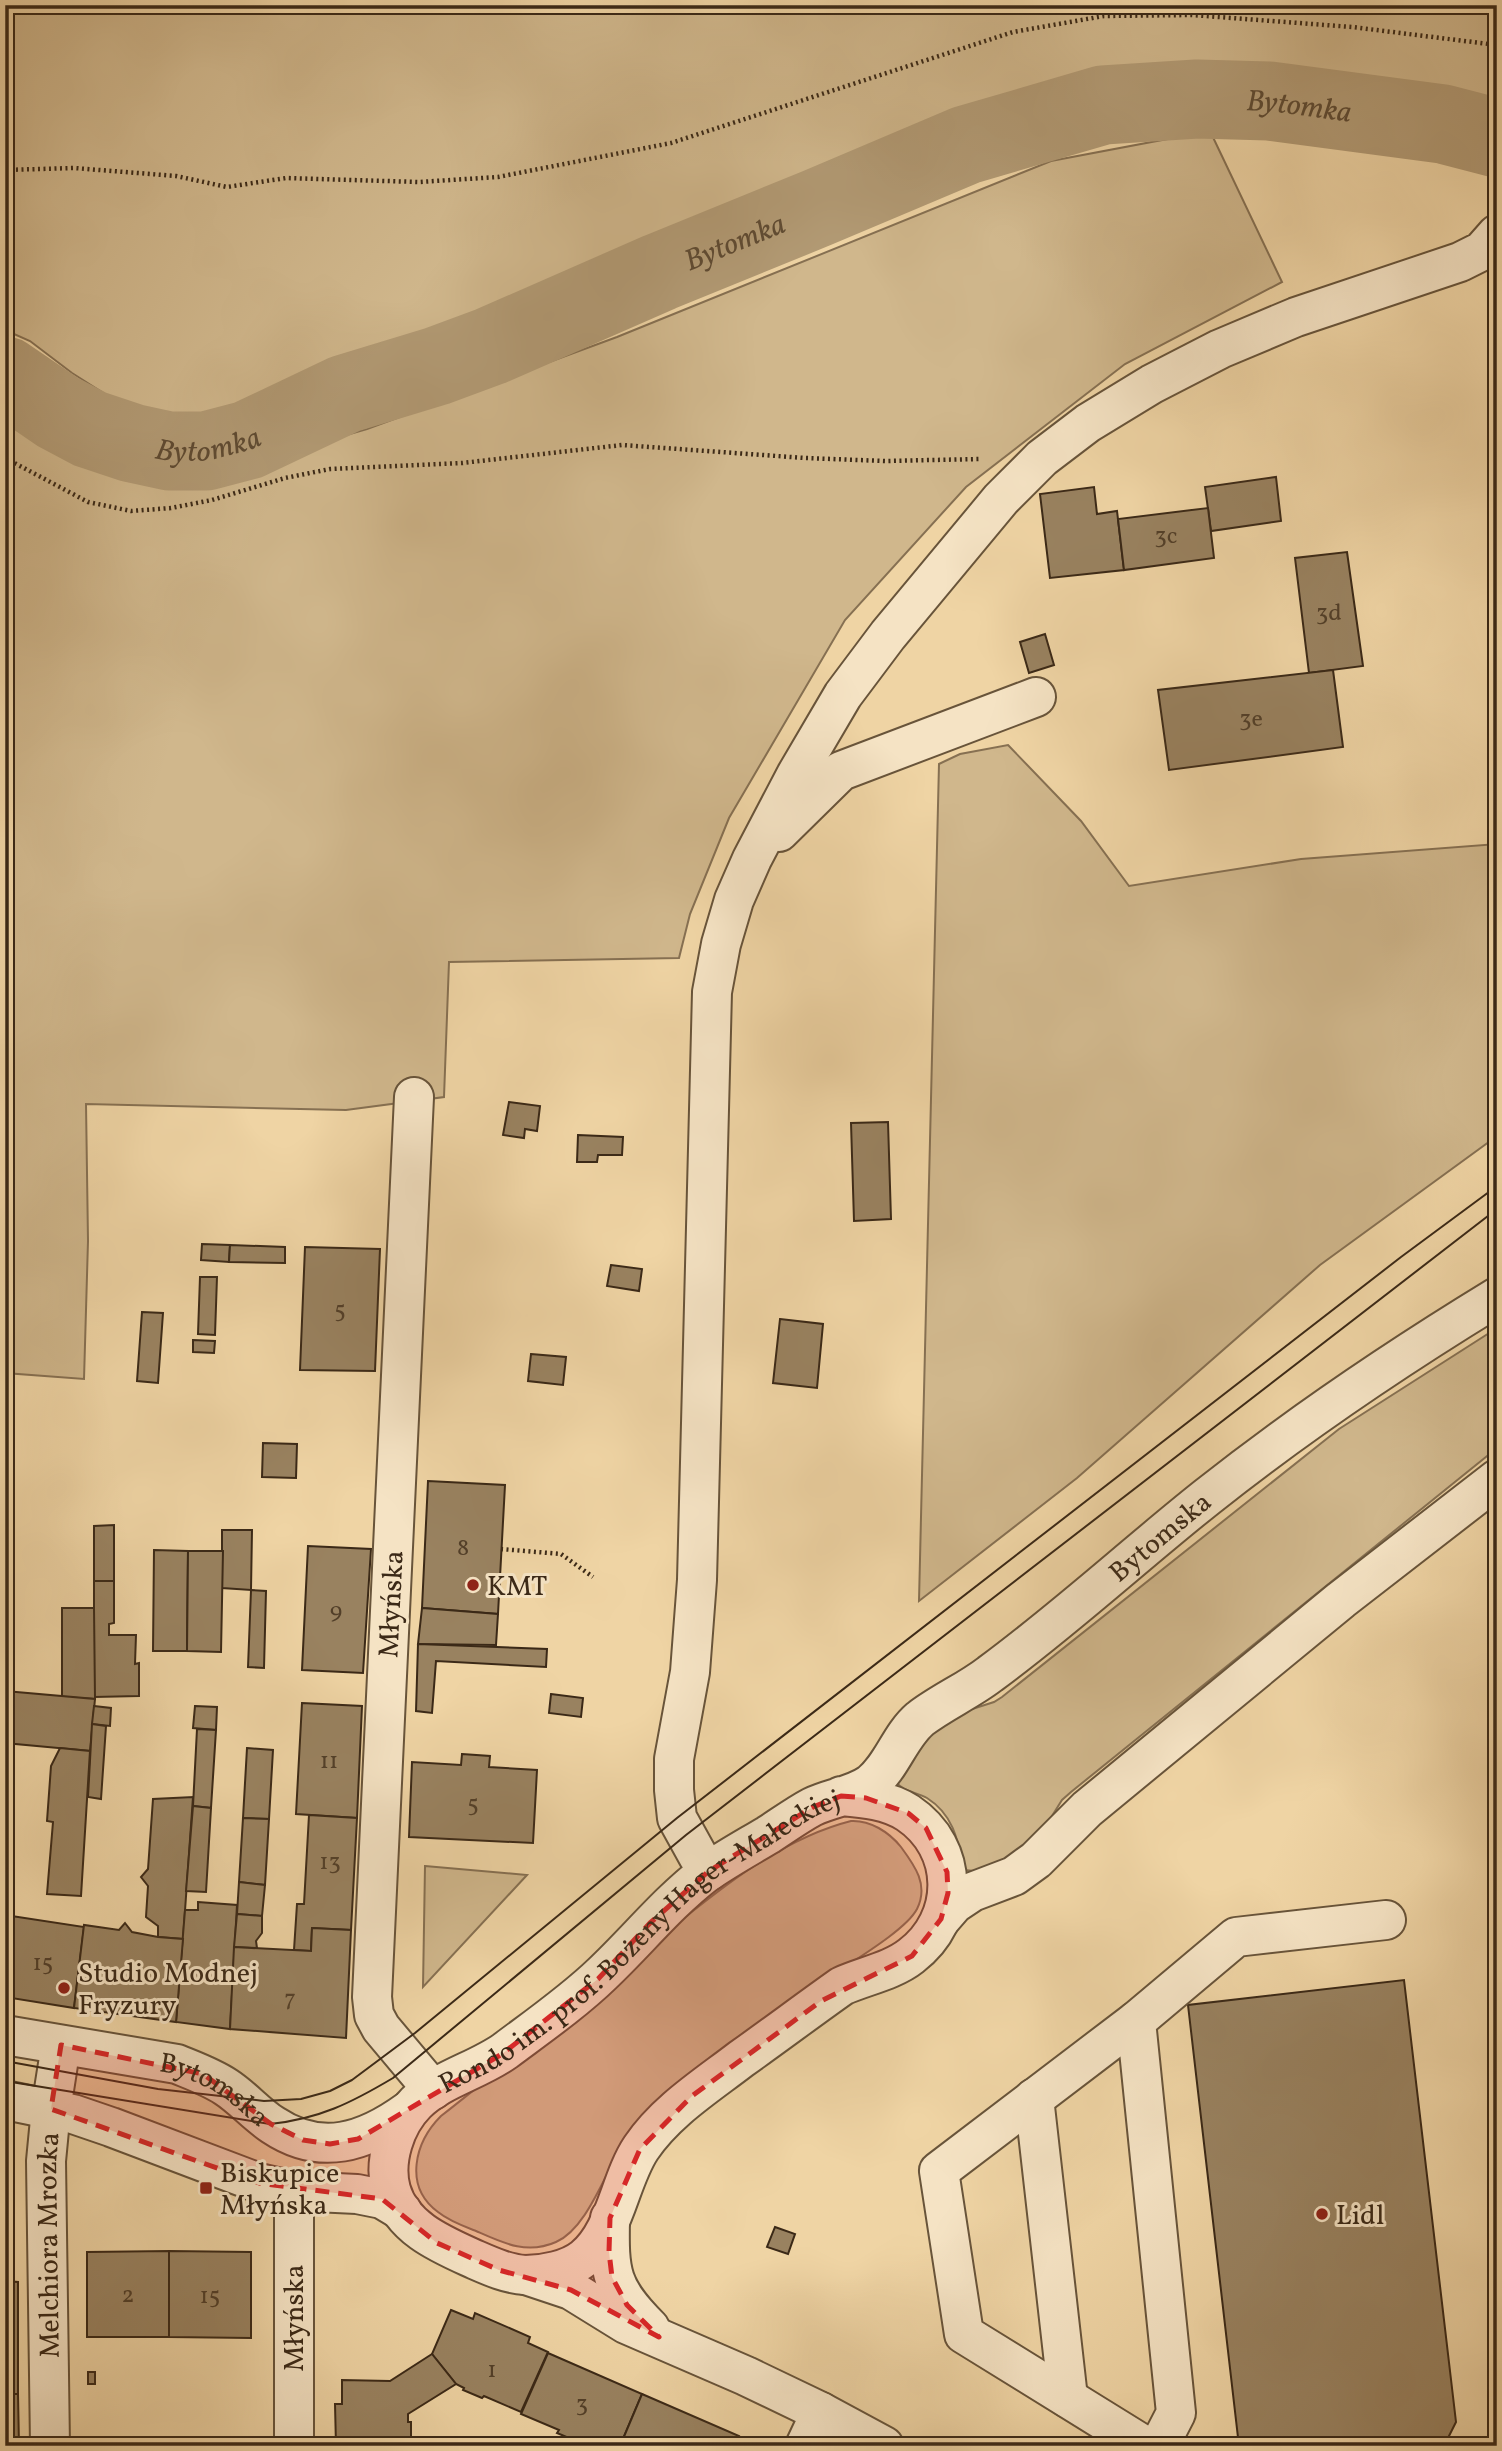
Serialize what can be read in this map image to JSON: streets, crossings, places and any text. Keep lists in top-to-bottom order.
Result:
{
  "streets": {
    "street": [
      "Bytomska",
      "Młyńska",
      "Rondo im. prof. Bożeny Hager-Małeckiej",
      "Melchiora Mrozka"
    ]
  },
  "crossings": [
    ["Bytomska", "Młyńska"],
    ["Bytomska", "Rondo im. prof. Bożeny Hager-Małeckiej"],
    ["Bytomska", "Melchiora Mrozka"],
    ["Młyńska", "Rondo im. prof. Bożeny Hager-Małeckiej"]
  ],
  "water": ["Bytomka"],
  "places": {
    "other": ["KMT", "Studio Modnej Fryzury", "Lidl"],
    "transit": ["Biskupice Młyńska"]
  },
  "house_numbers": [
    "3c",
    "3d",
    "3e",
    "5",
    "8",
    "9",
    "11",
    "5",
    "13",
    "15",
    "7",
    "2",
    "15",
    "1",
    "3"
  ]
}
